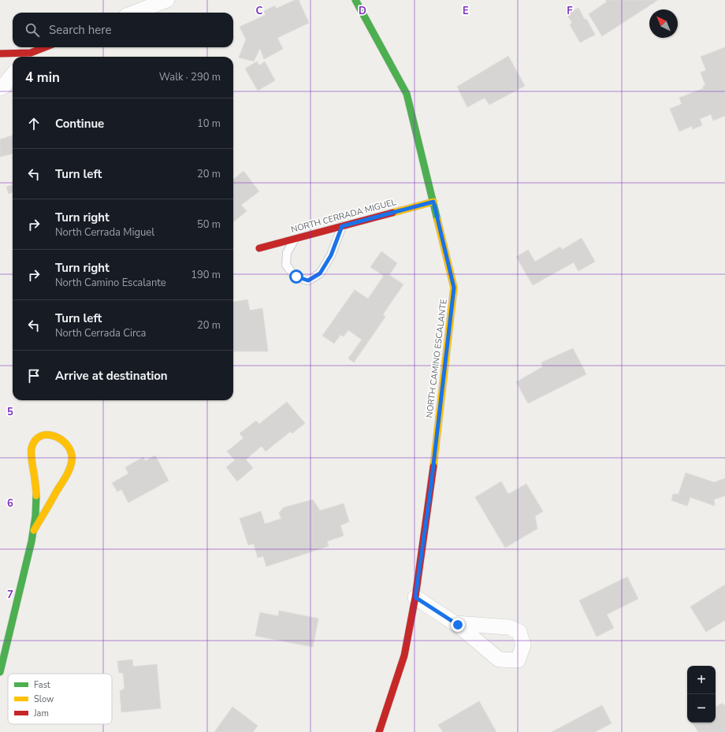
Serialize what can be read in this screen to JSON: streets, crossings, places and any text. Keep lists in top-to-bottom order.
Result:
{
  "streets": {
    "street": ["NORTH CERRADA MIGUEL", "NORTH CAMINO ESCALANTE"]
  },
  "crossings": [
    ["NORTH CERRADA MIGUEL", "NORTH CAMINO ESCALANTE"]
  ],
  "legend": ["Fast", "Slow", "Jam"],
  "north": "top left",
  "page": {
    "search": "Search here",
    "heading": ["4 min", "Walk · 290 m"],
    "list": [
      ["Continue", "10 m"],
      ["Turn left", "20 m"],
      ["Turn right", "North Cerrada Miguel", "50 m"],
      ["Turn right", "North Camino Escalante", "190 m"],
      ["Turn left", "North Cerrada Circa", "20 m"],
      "Arrive at destination"
    ],
    "map_buttons": ["+", "−"]
  },
  "grid": {
    "columns": [
      "C",
      "D",
      "E",
      "F"
    ],
    "rows": ["5", "6", "7"]
  }
}
